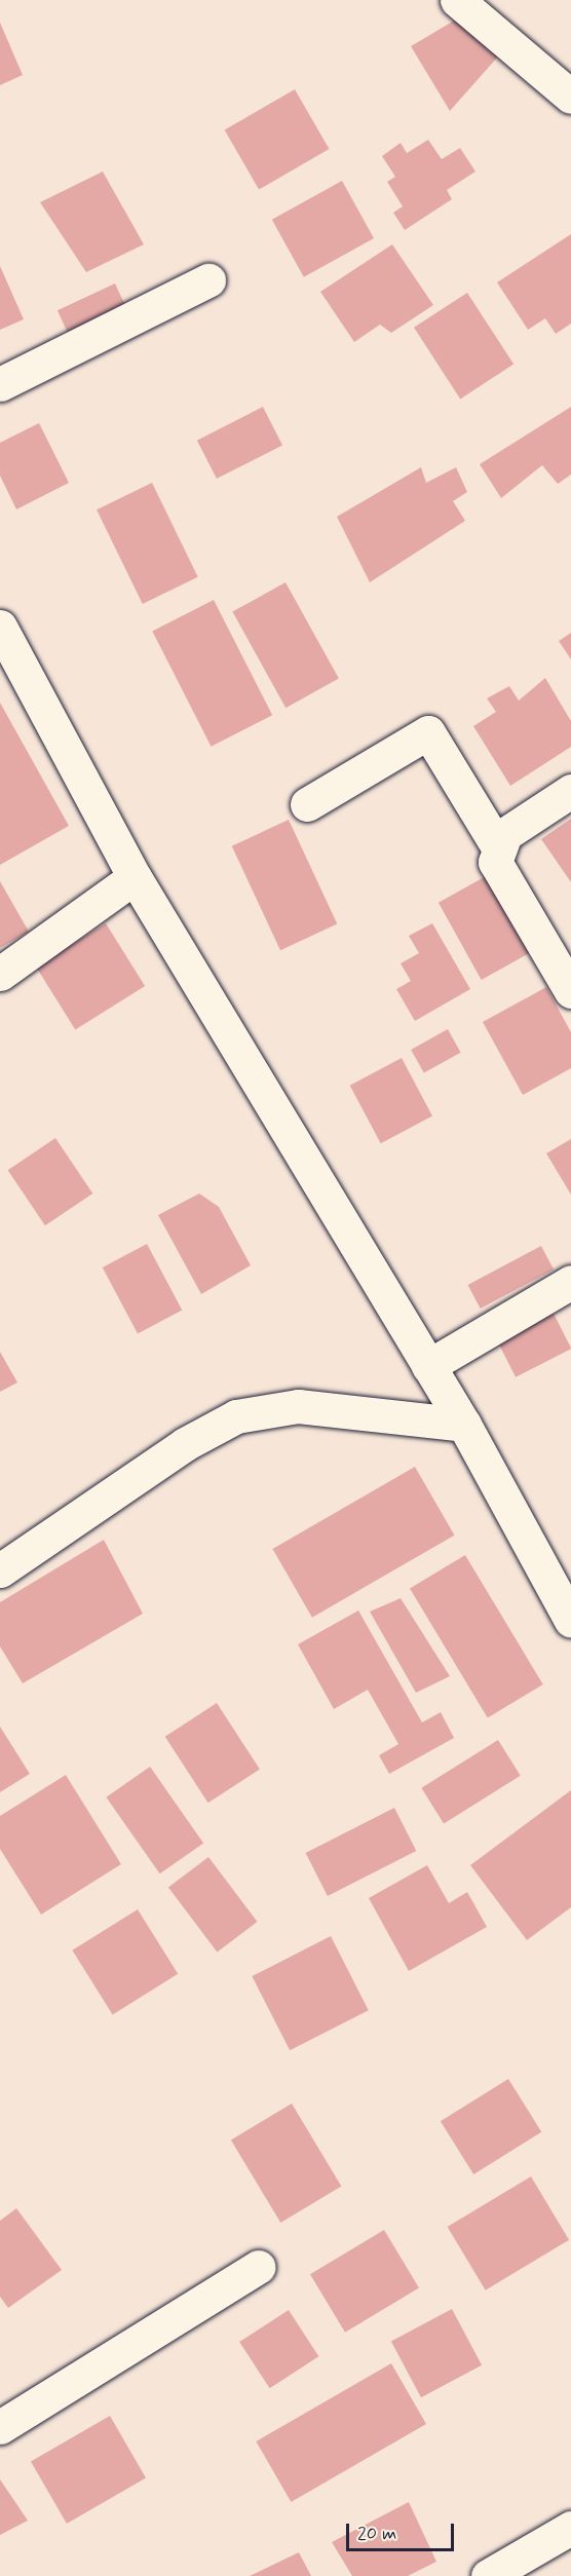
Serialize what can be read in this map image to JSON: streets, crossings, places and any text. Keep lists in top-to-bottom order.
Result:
{
  "scale_bar": "20 m"
}
